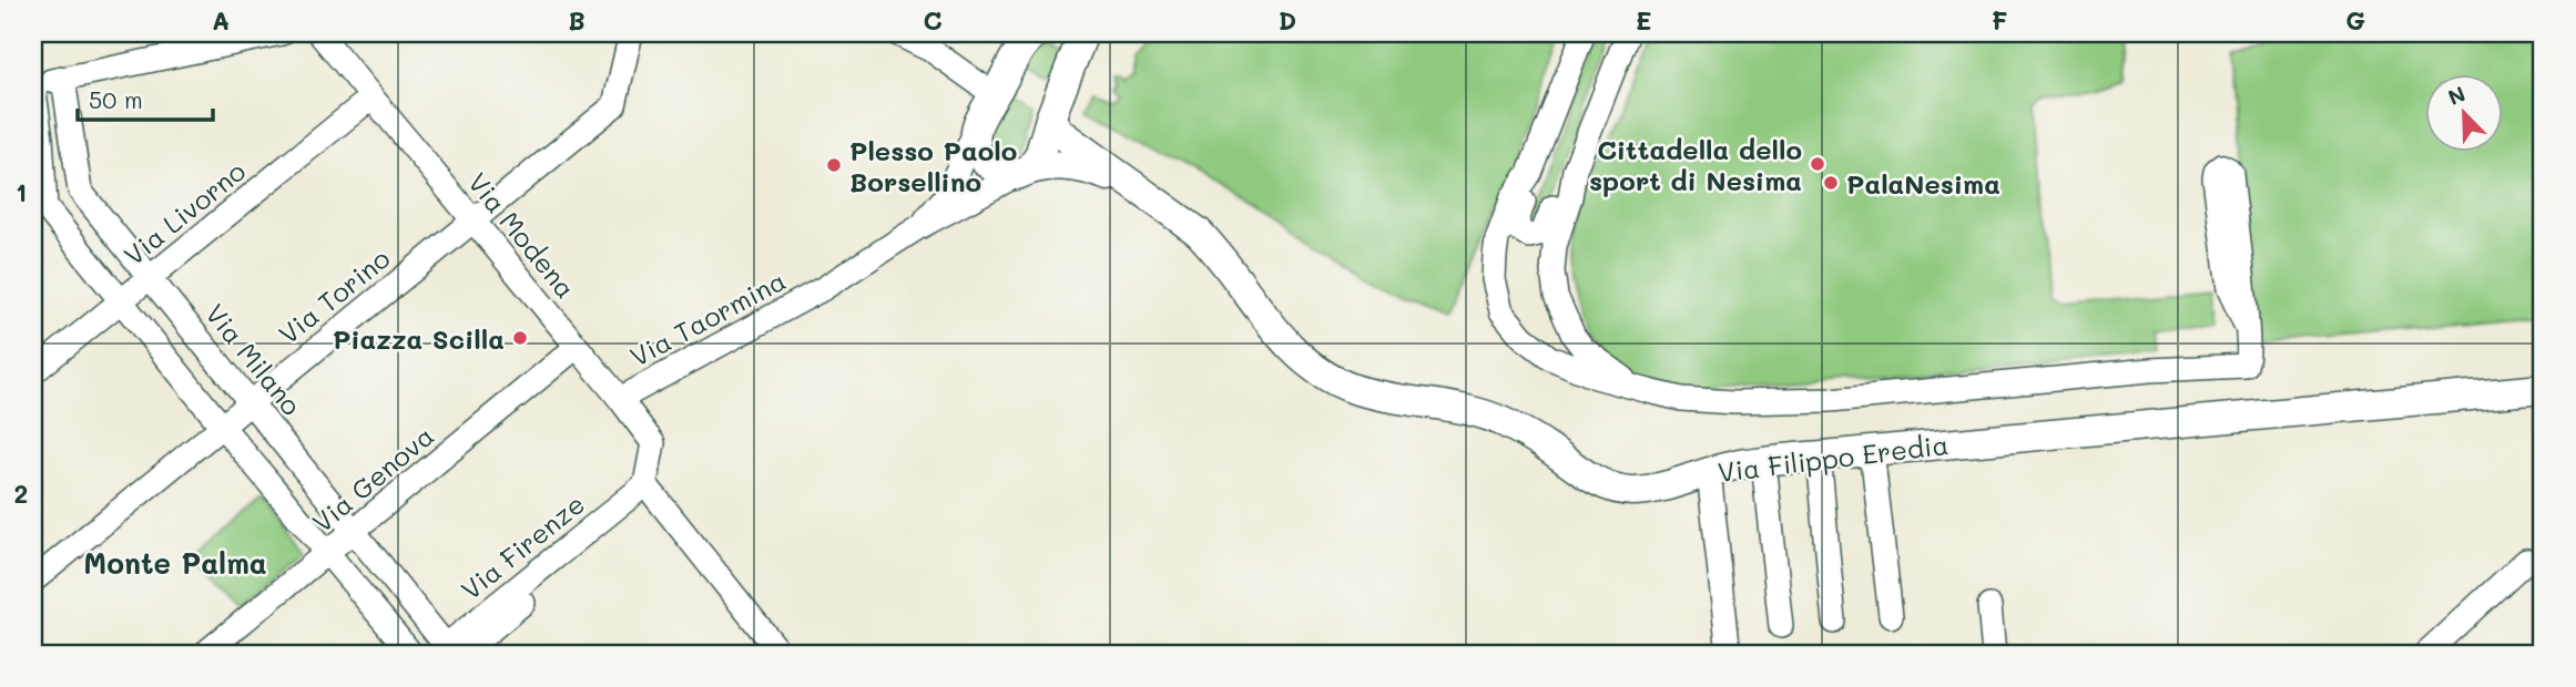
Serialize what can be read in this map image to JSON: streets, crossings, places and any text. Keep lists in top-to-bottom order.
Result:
{
  "streets": {
    "main road": ["Via Filippo Eredia"],
    "street": [
      "Via Livorno",
      "Via Modena",
      "Via Torino",
      "Via Taormina",
      "Via Milano",
      "Via Genova",
      "Via Firenze"
    ]
  },
  "crossings": [
    ["Via Livorno", "Via Modena"],
    ["Via Livorno", "Via Milano"],
    ["Via Modena", "Via Torino"],
    ["Via Modena", "Via Taormina"],
    ["Via Modena", "Via Genova"],
    ["Via Torino", "Via Milano"],
    ["Via Milano", "Via Genova"],
    ["Via Milano", "Via Firenze"]
  ],
  "districts": ["Monte Palma"],
  "places": [
    "Cittadella dello sport di Nesima",
    "Plesso Paolo Borsellino",
    "PalaNesima",
    "Piazza Scilla"
  ],
  "scale_bar": "50 m",
  "north": "top left",
  "grid": {
    "columns": [
      "A",
      "B",
      "C",
      "D",
      "E",
      "F",
      "G"
    ],
    "rows": ["1", "2"]
  }
}
